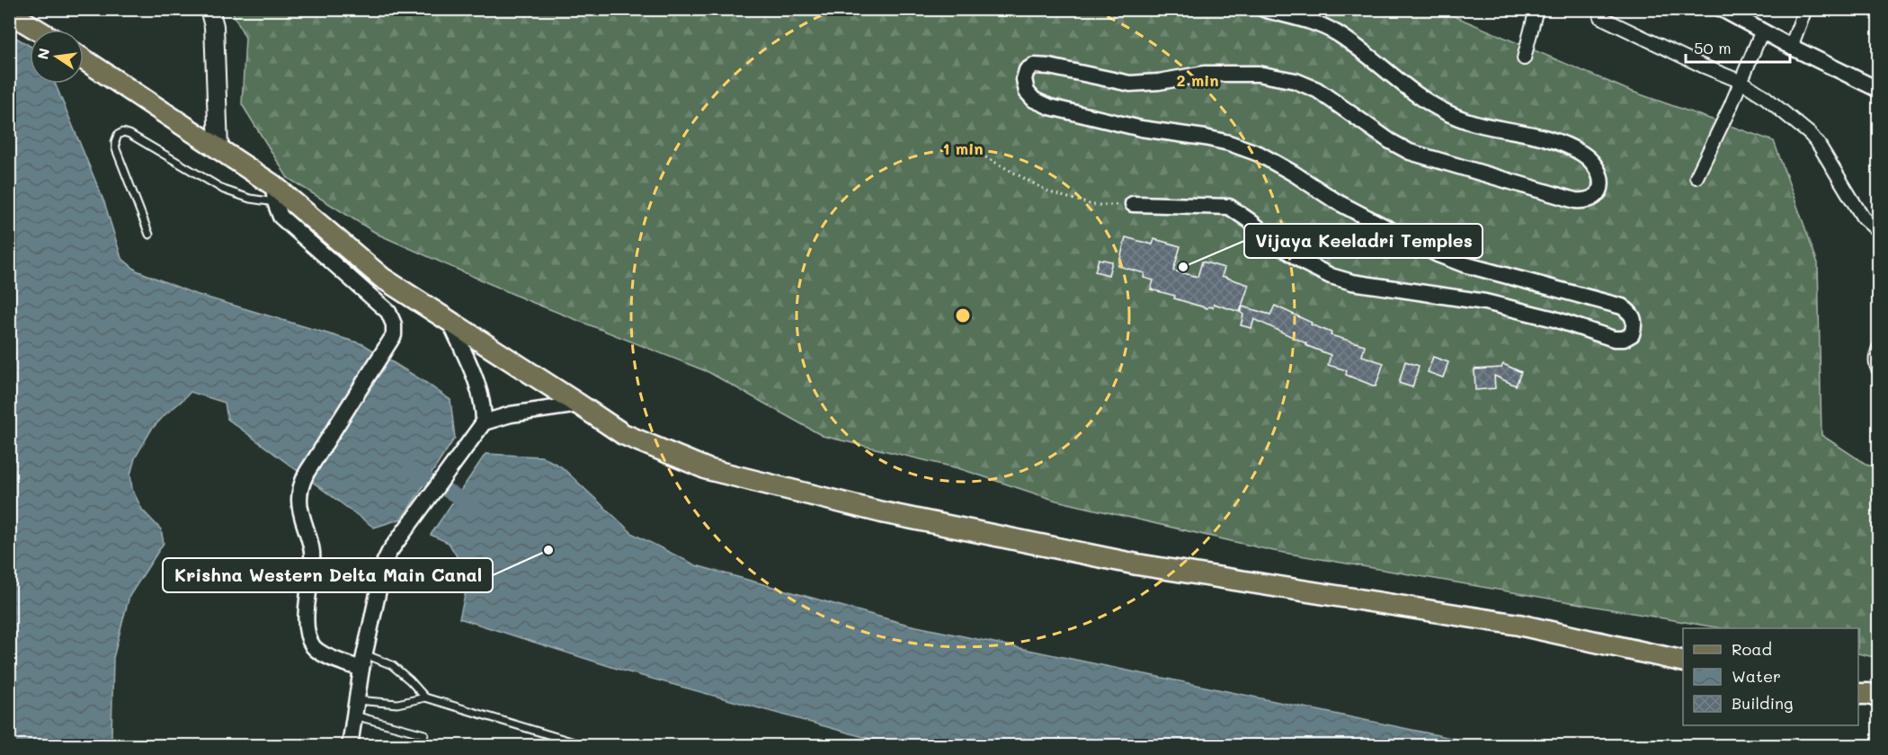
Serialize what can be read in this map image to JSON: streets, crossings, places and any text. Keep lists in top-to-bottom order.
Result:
{
  "places": ["Vijaya Keeladri Temples", "Krishna Western Delta Main Canal"],
  "legend": ["Road", "Water", "Building"],
  "scale_bar": "50 m",
  "north": "left",
  "rings": ["2 min", "1 min"]
}
